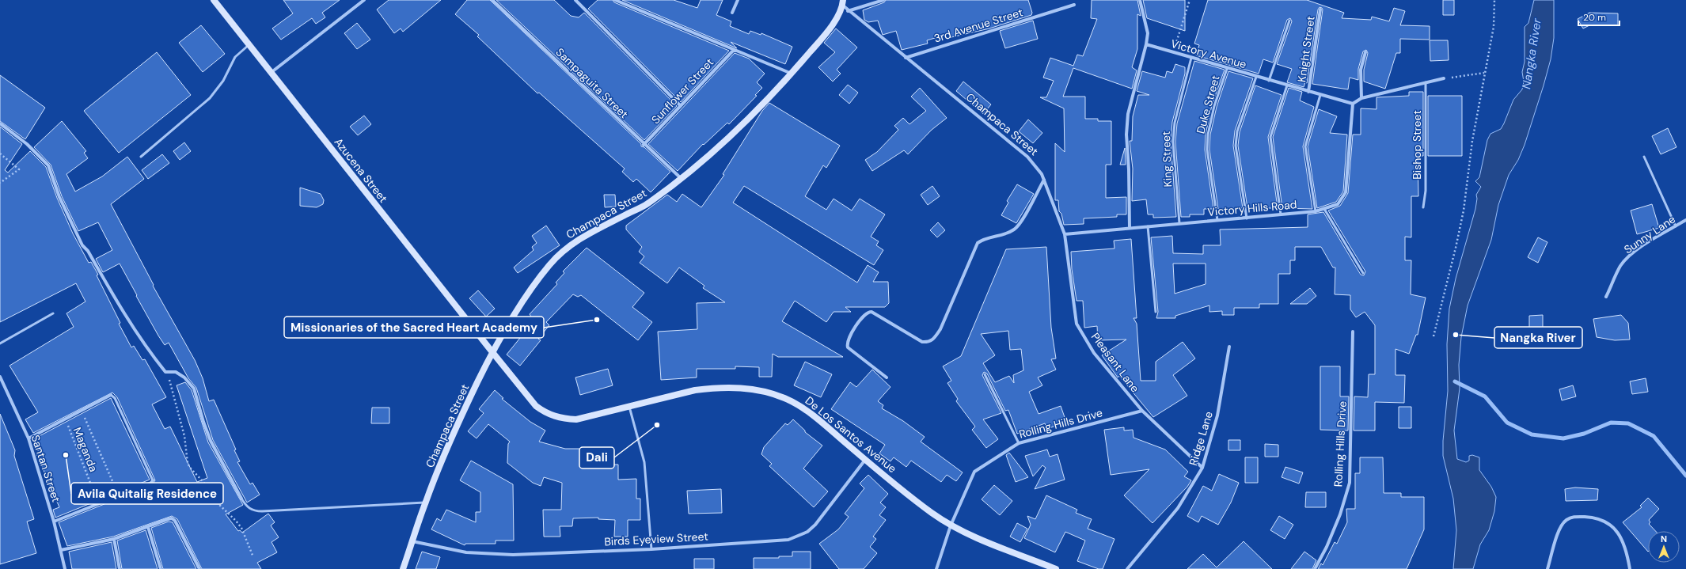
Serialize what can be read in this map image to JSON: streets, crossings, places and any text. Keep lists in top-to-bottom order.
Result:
{
  "streets": {
    "street": [
      "3rd Avenue Street",
      "Knight Street",
      "Victory Avenue",
      "Sampaguita Street",
      "Sunflower Street",
      "Champaca Street",
      "Azucena Street",
      "Victory Hills Road",
      "Sunny Lane",
      "Pleasant Lane",
      "Rolling Hills Drive",
      "De Los Santos Avenue",
      "Ridge Lane",
      "Santan Street",
      "Birds Eyeview Street"
    ],
    "lane": ["Duke Street", "Bishop Street", "King Street"],
    "path": ["Maganda"]
  },
  "crossings": [
    ["3rd Avenue Street", "Champaca Street"],
    ["Knight Street", "Victory Avenue"],
    ["Victory Avenue", "Duke Street"],
    ["Victory Avenue", "King Street"],
    ["Victory Avenue", "Victory Hills Road"],
    ["Sampaguita Street", "Sunflower Street"],
    ["Sampaguita Street", "Champaca Street"],
    ["Duke Street", "Victory Hills Road"],
    ["Champaca Street", "Azucena Street"],
    ["Champaca Street", "Victory Hills Road"],
    ["Champaca Street", "Pleasant Lane"],
    ["Champaca Street", "De Los Santos Avenue"],
    ["Champaca Street", "Birds Eyeview Street"],
    ["King Street", "Victory Hills Road"],
    ["Azucena Street", "De Los Santos Avenue"],
    ["Pleasant Lane", "Rolling Hills Drive"],
    ["Rolling Hills Drive", "De Los Santos Avenue"],
    ["De Los Santos Avenue", "Birds Eyeview Street"]
  ],
  "water": ["Nangka River"],
  "places": [
    "Missionaries of the Sacred Heart Academy",
    "Nangka River",
    "Dali",
    "Avila Quitalig Residence"
  ],
  "scale_bar": "20 m",
  "north": "top"
}
